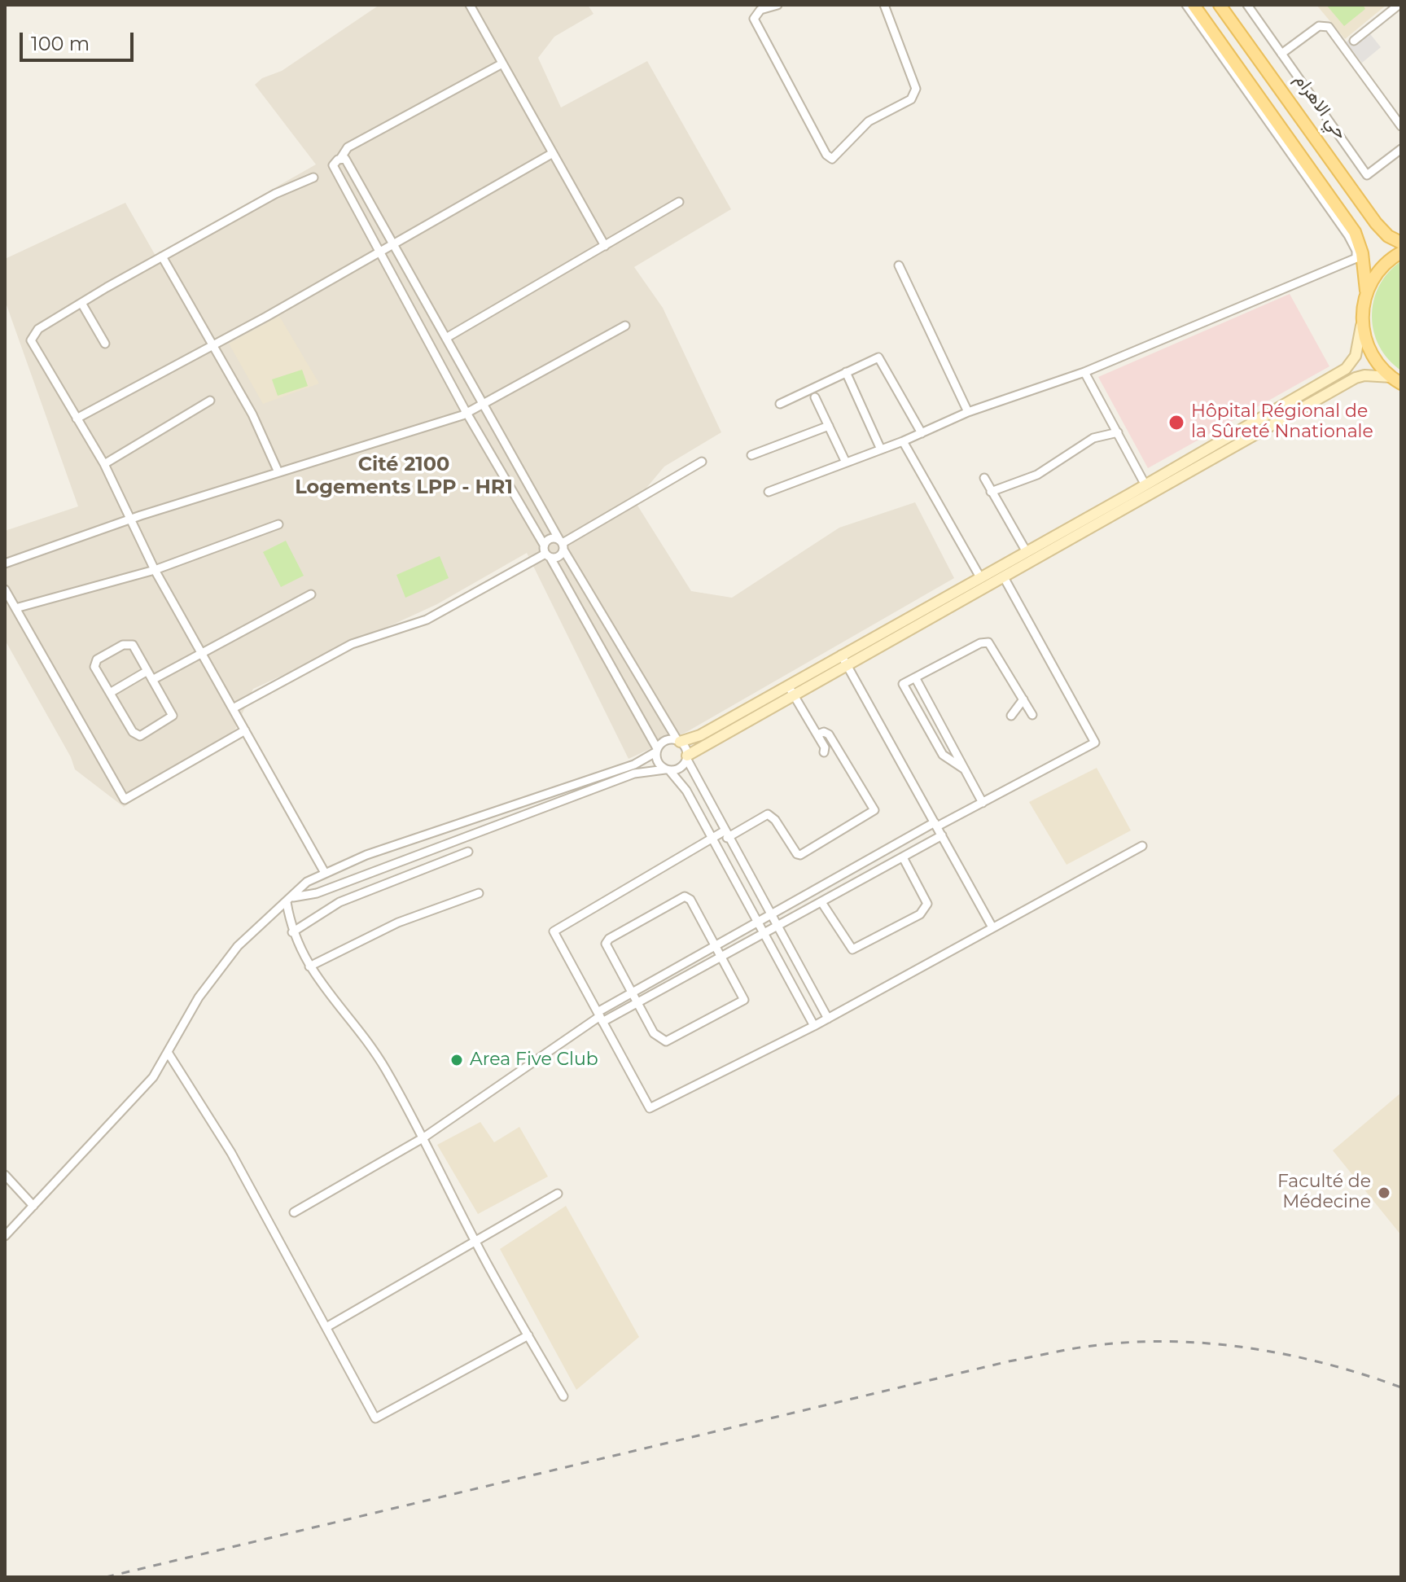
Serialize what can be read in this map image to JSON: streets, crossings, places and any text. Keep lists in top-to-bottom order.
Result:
{
  "streets": {
    "street": ["حي الاهرام"]
  },
  "districts": ["Cité 2100 Logements LPP - HR1"],
  "places": ["Hôpital Régional de la Sûreté Nnationale", "Area Five Club", "Faculté de Médecine"],
  "scale_bar": "100 m"
}
